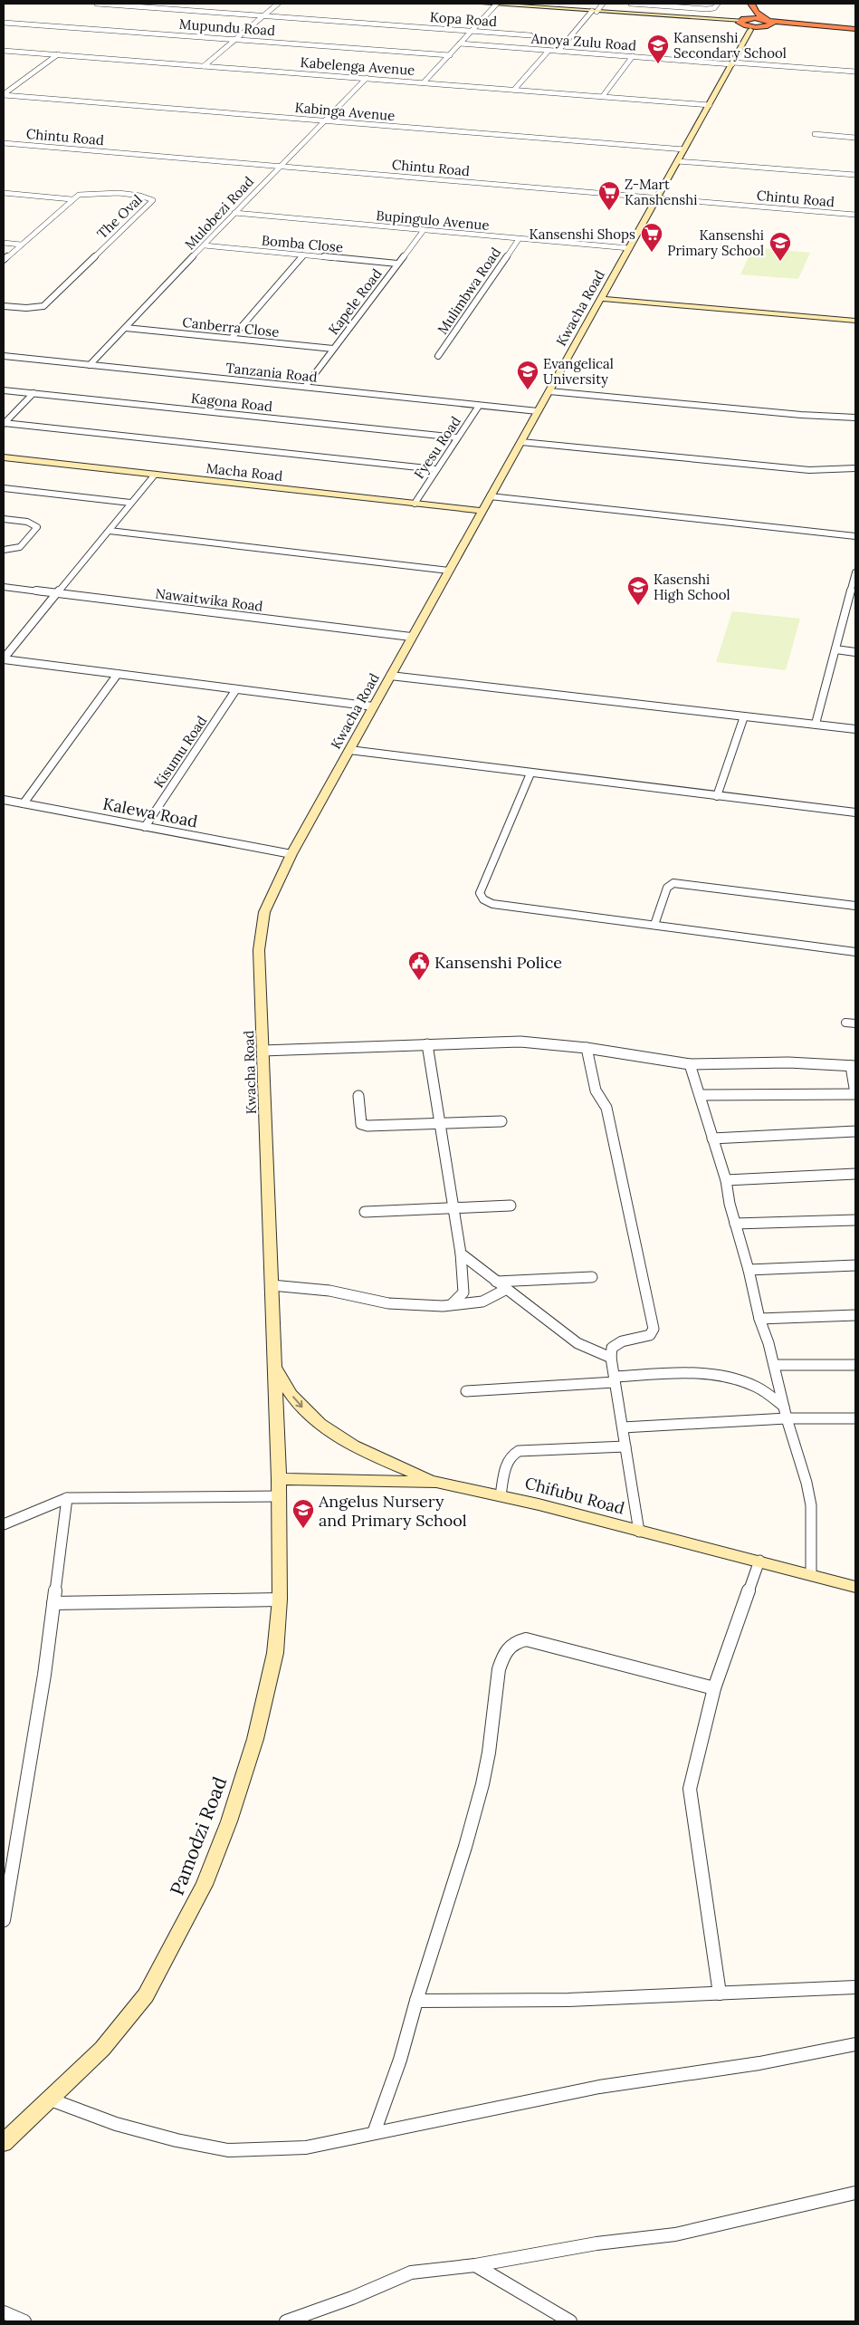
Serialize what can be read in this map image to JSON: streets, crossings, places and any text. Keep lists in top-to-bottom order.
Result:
{
  "streets": {
    "main road": [
      "Kwacha Road",
      "Macha Road",
      "Chifubu Road",
      "Pamodzi Road"
    ],
    "street": [
      "Kopa Road",
      "Mupundu Road",
      "Anoya Zulu Road",
      "Kabelenga Avenue",
      "Kabinga Avenue",
      "Chintu Road",
      "Mulobezi Road",
      "The Oval",
      "Bupingulo Avenue",
      "Bomba Close",
      "Mulimbwa Road",
      "Kapele Road",
      "Canberra Close",
      "Tanzania Road",
      "Kagona Road",
      "Fyesu Road",
      "Nawaitwika Road",
      "Kisumu Road",
      "Kalewa Road"
    ]
  },
  "crossings": [
    ["Anoya Zulu Road", "Kwacha Road"],
    ["Kabelenga Avenue", "Mulobezi Road"],
    ["Kabelenga Avenue", "Kwacha Road"],
    ["Kabinga Avenue", "Mulobezi Road"],
    ["Kabinga Avenue", "Kwacha Road"],
    ["Chintu Road", "Mulobezi Road"],
    ["Chintu Road", "Kwacha Road"],
    ["Mulobezi Road", "Bupingulo Avenue"],
    ["Mulobezi Road", "Bomba Close"],
    ["Mulobezi Road", "Canberra Close"],
    ["Mulobezi Road", "Tanzania Road"],
    ["Bupingulo Avenue", "Mulimbwa Road"],
    ["Bupingulo Avenue", "Kapele Road"],
    ["Bupingulo Avenue", "Kwacha Road"],
    ["Bomba Close", "Kapele Road"],
    ["Kapele Road", "Canberra Close"],
    ["Kapele Road", "Tanzania Road"],
    ["Kwacha Road", "Tanzania Road"],
    ["Kwacha Road", "Macha Road"],
    ["Kwacha Road", "Nawaitwika Road"],
    ["Kwacha Road", "Kalewa Road"],
    ["Kwacha Road", "Chifubu Road"],
    ["Kwacha Road", "Pamodzi Road"],
    ["Tanzania Road", "Fyesu Road"],
    ["Kagona Road", "Fyesu Road"],
    ["Fyesu Road", "Macha Road"],
    ["Kisumu Road", "Kalewa Road"],
    ["Chifubu Road", "Pamodzi Road"]
  ],
  "places": {
    "school or university": [
      "Kansenshi Secondary School",
      "Kansenshi Primary School",
      "Evangelical University",
      "Kasenshi High School",
      "Angelus Nursery and Primary School"
    ],
    "supermarket": ["Z-Mart Kanshenshi", "Kansenshi Shops"],
    "public building": ["Kansenshi Police"]
  }
}
